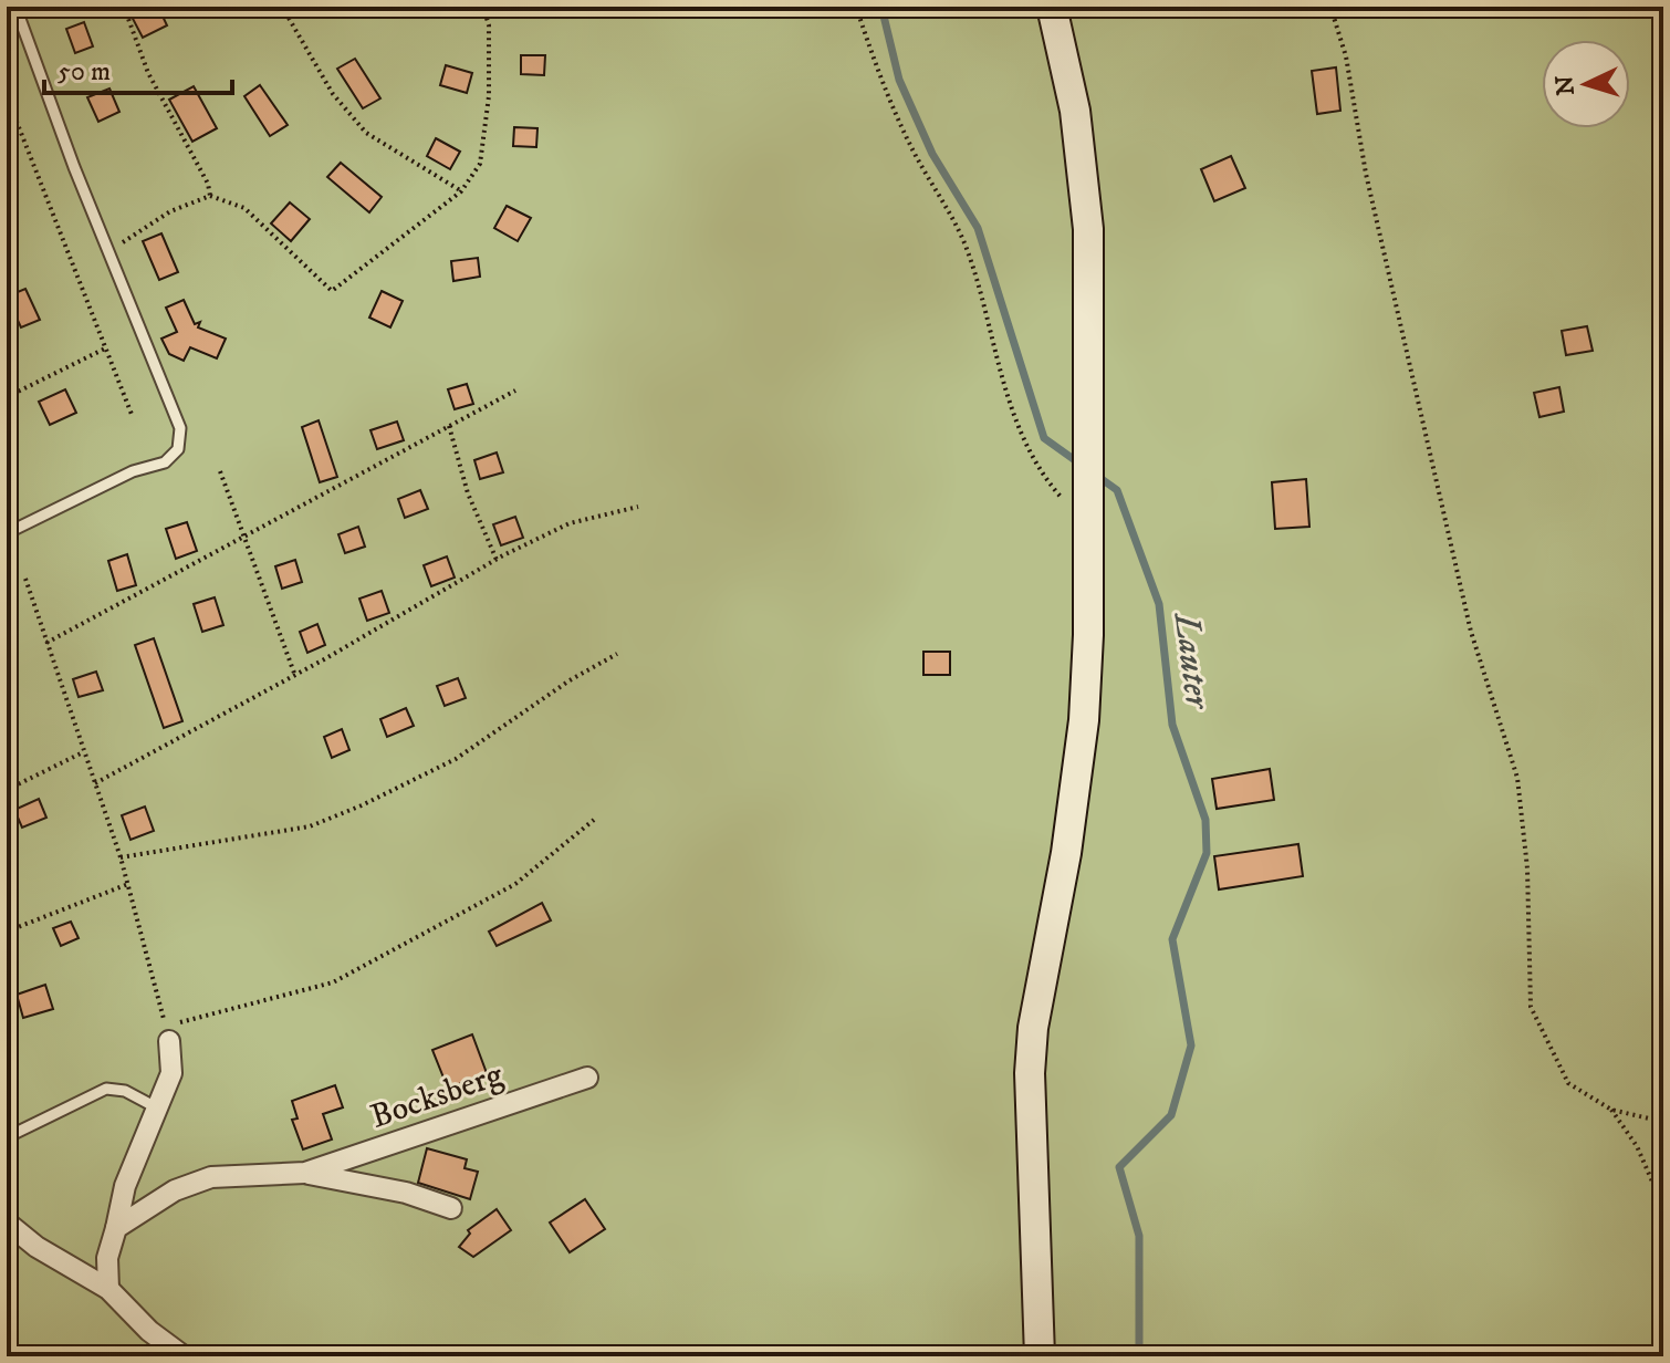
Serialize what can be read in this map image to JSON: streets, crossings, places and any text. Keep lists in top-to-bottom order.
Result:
{
  "streets": {
    "street": ["Bocksberg"]
  },
  "water": ["Lauter"],
  "scale_bar": "50 m",
  "north": "left"
}
